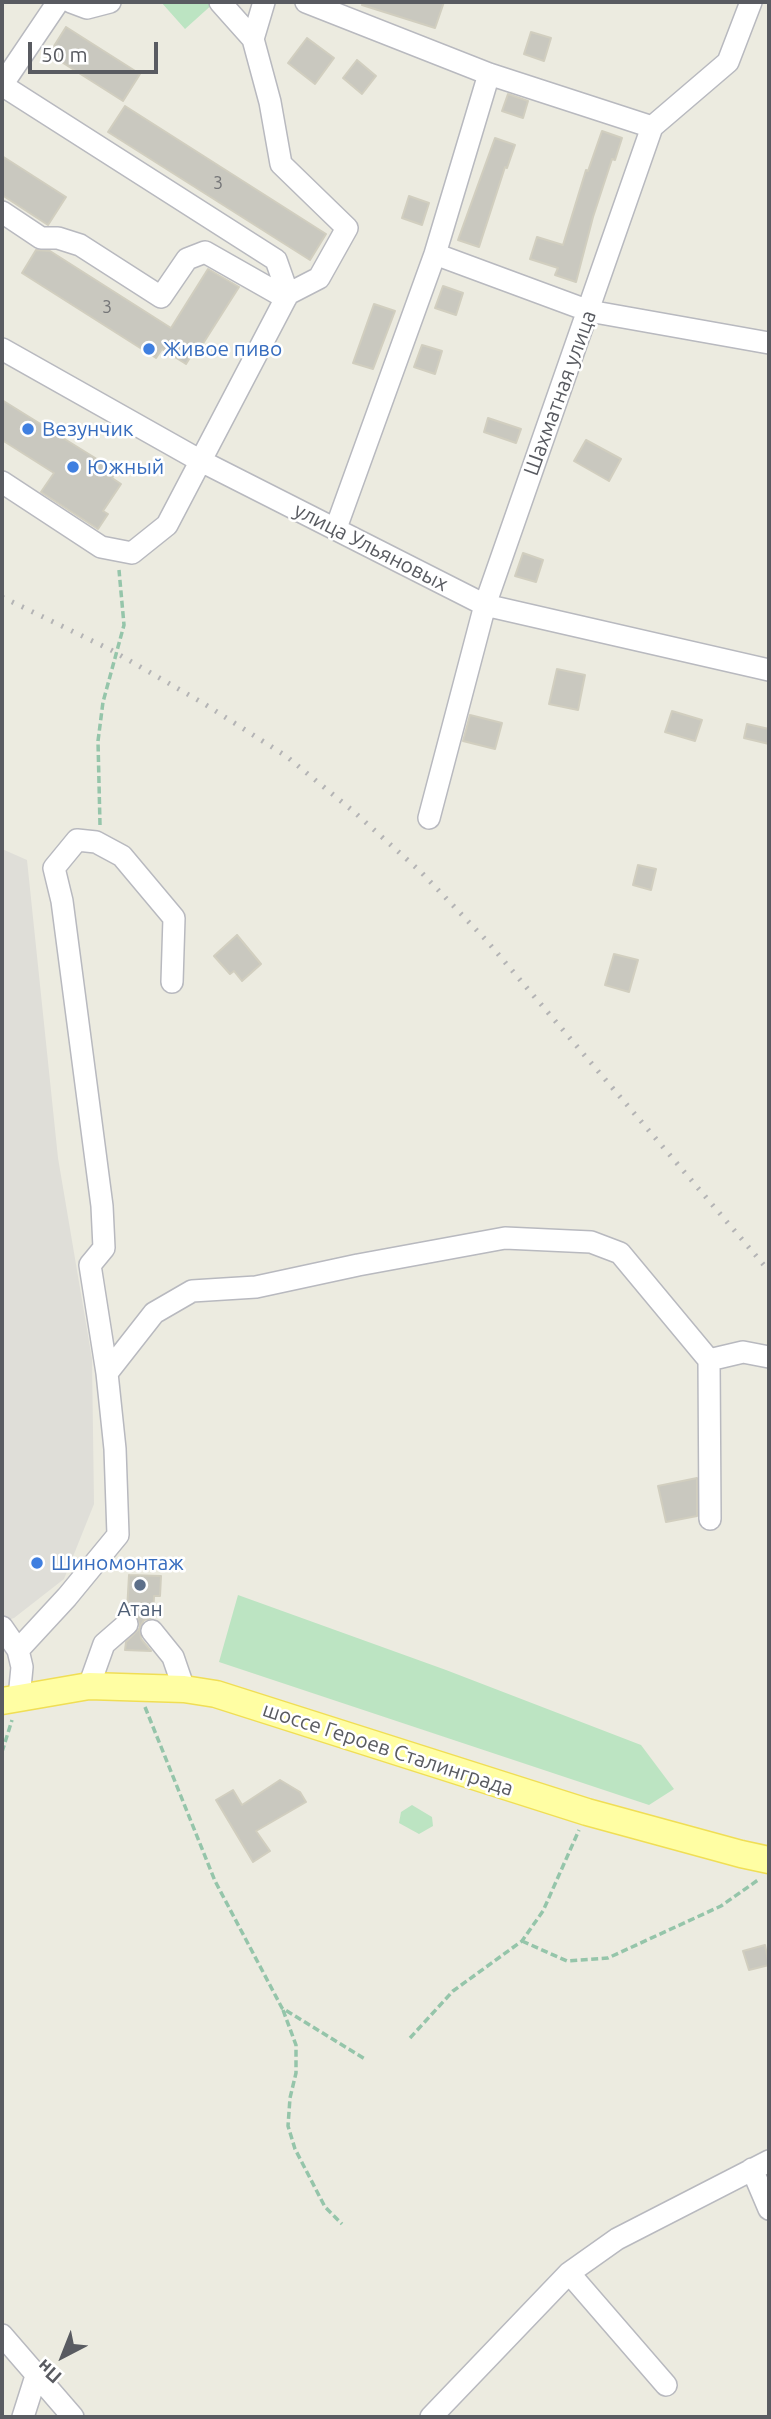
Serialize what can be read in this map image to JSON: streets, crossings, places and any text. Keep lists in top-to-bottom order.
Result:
{
  "streets": {
    "main road": ["шоссе Героев Сталинграда"],
    "street": ["Шахматная улица", "улица Ульяновых"]
  },
  "crossings": [
    ["Шахматная улица", "улица Ульяновых"]
  ],
  "places": [
    "Живое пиво",
    "Везунчик",
    "Южный",
    "Шиномонтаж",
    "Атан"
  ],
  "house_numbers": ["3", "3"],
  "scale_bar": "50 m",
  "north": "bottom left"
}
